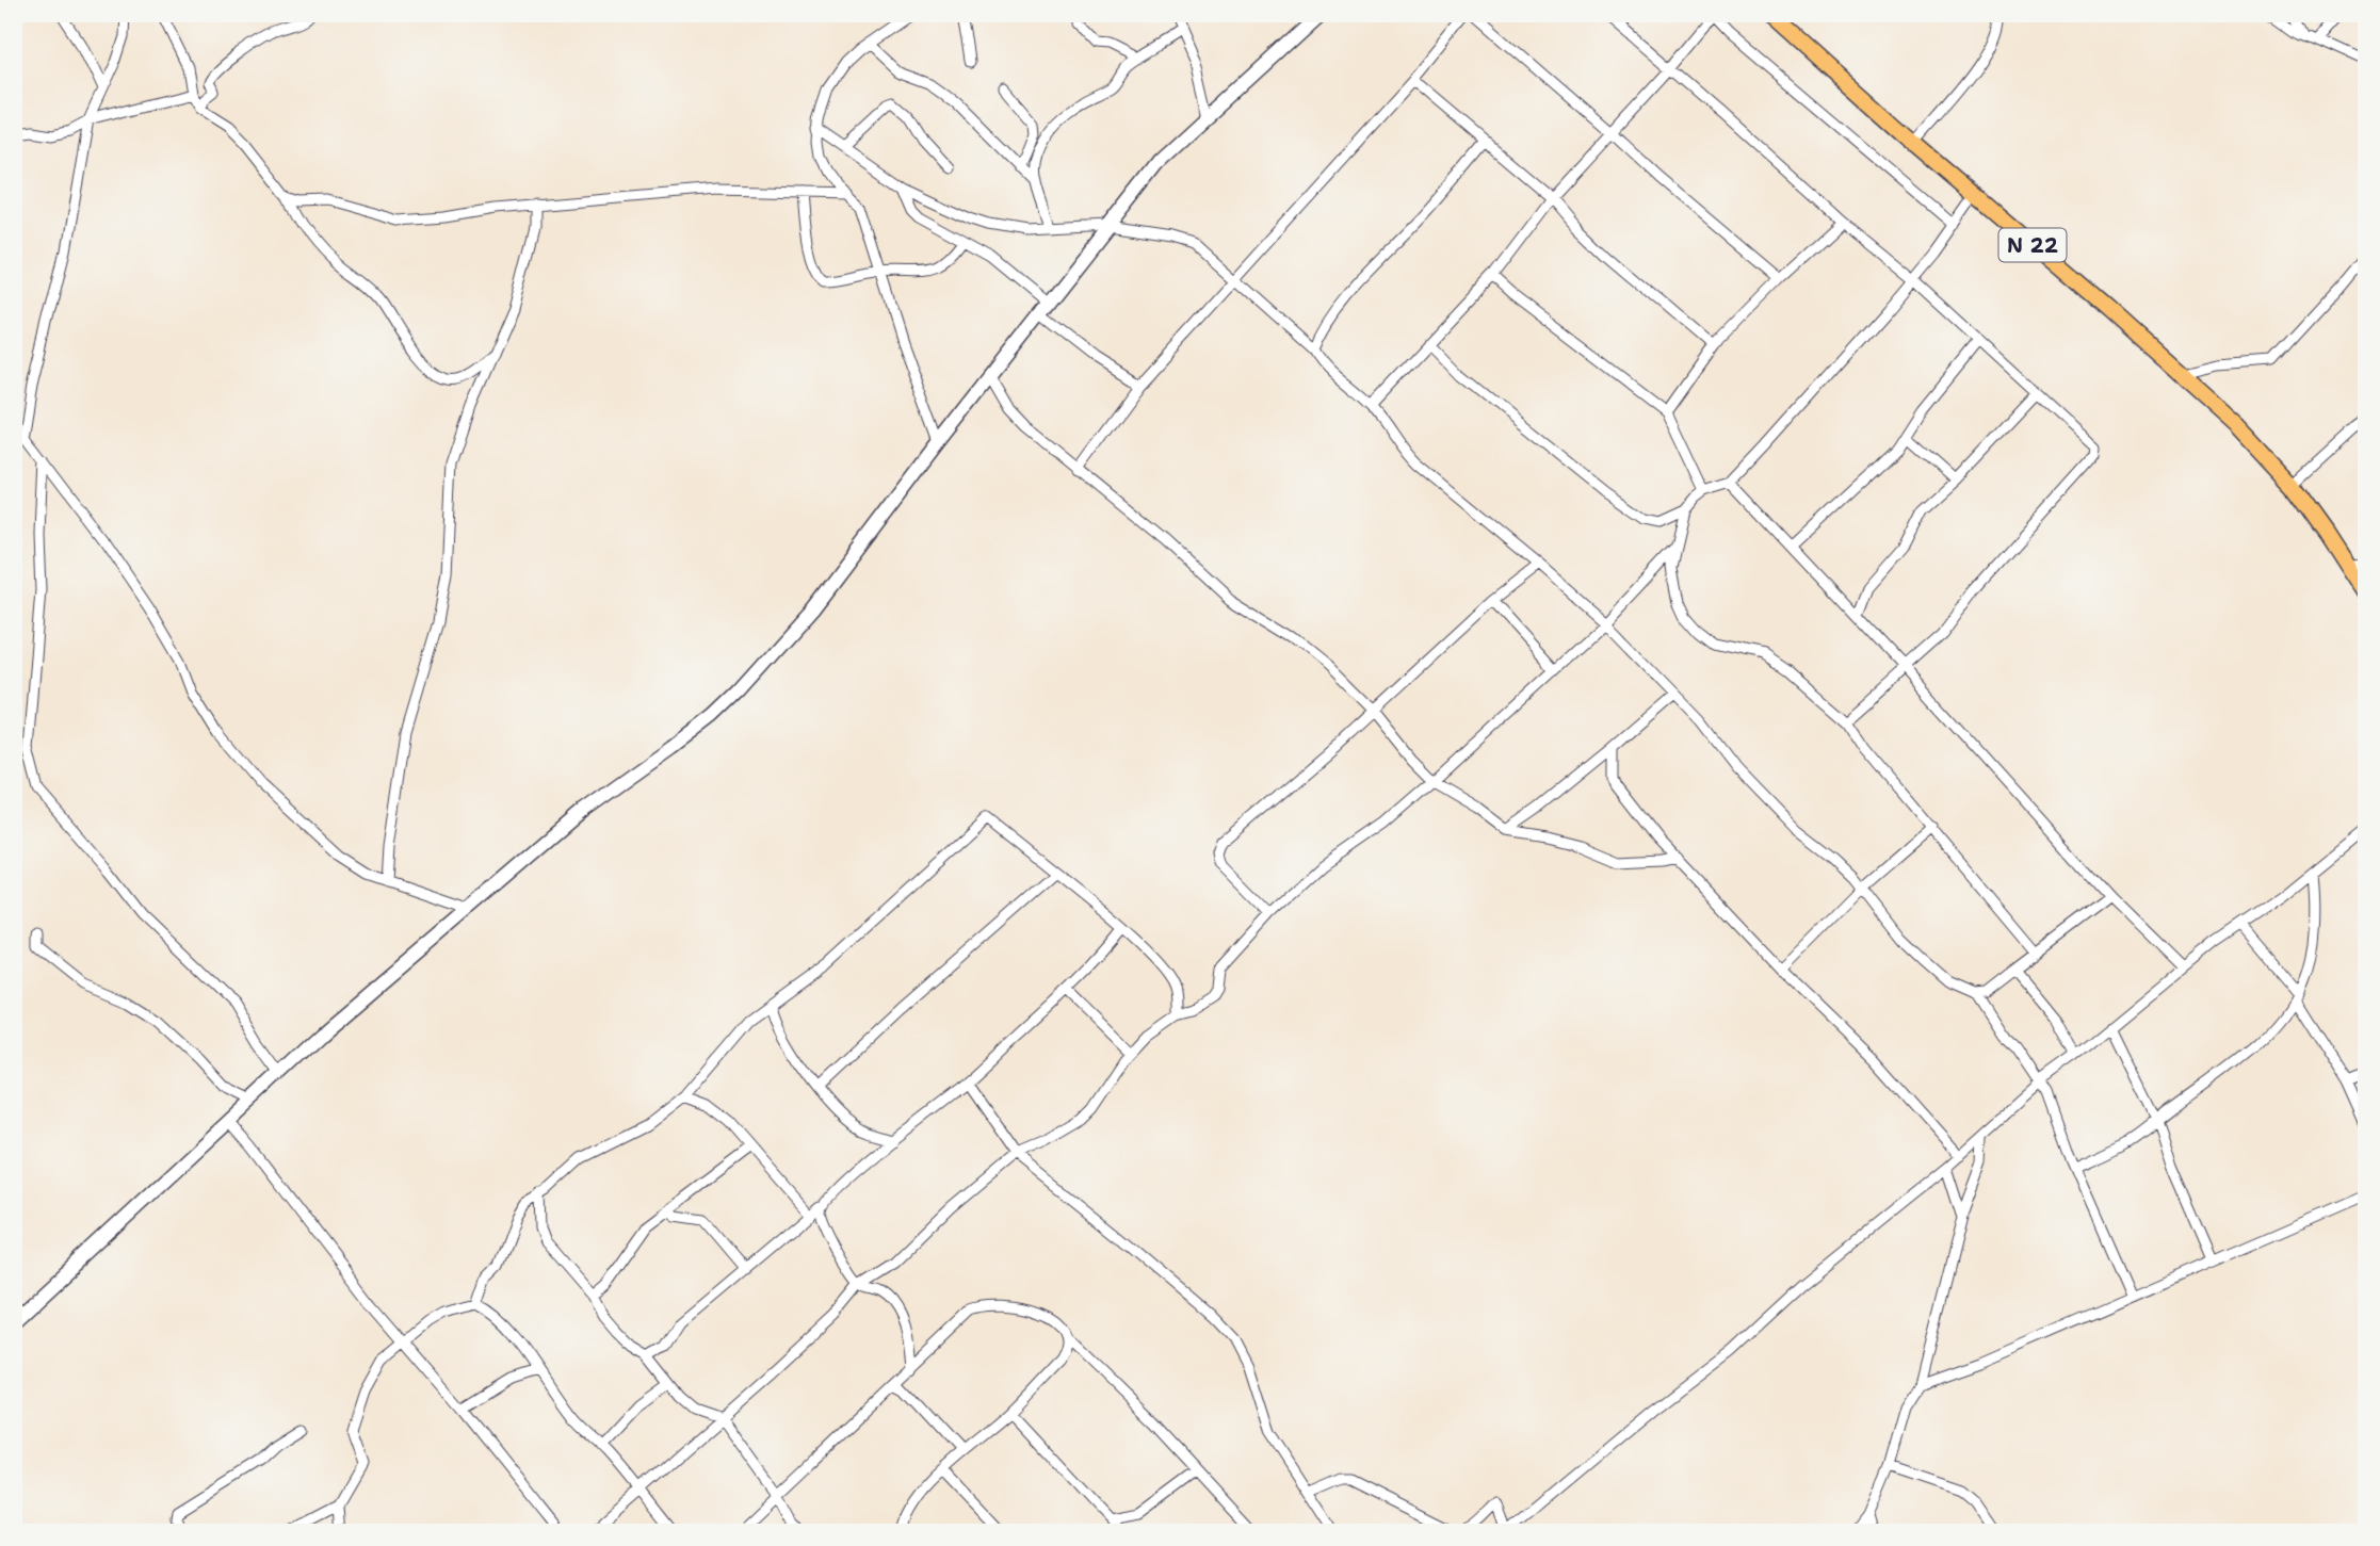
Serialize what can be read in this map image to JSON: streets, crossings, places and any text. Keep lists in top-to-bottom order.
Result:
{
  "streets": {
    "main road": ["N 22"]
  }
}
